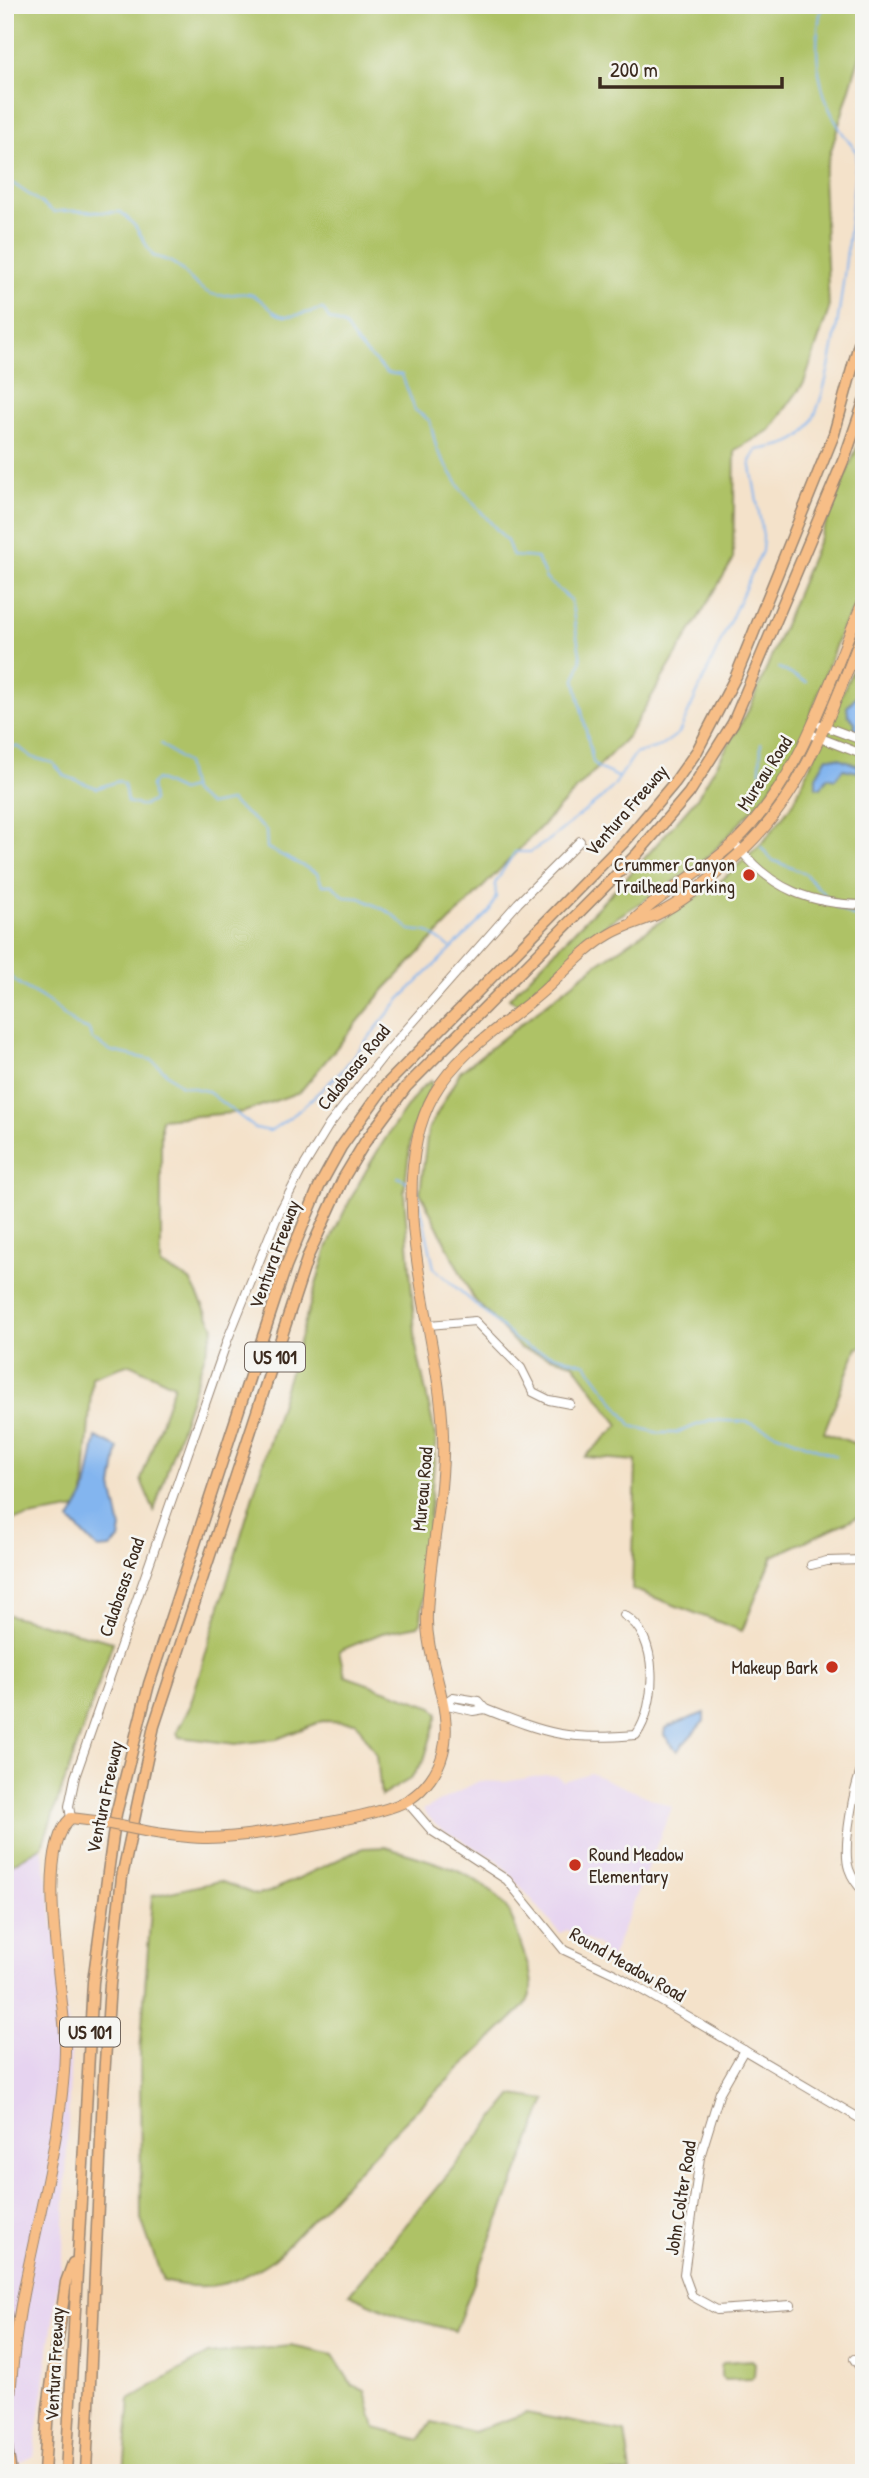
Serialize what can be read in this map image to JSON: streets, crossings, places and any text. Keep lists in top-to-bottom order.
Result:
{
  "streets": {
    "highway": ["Ventura Freeway", "US 101"],
    "main road": ["Mureau Road", "Calabasas Road"],
    "street": ["Round Meadow Road", "John Colter Road"]
  },
  "crossings": [
    ["Mureau Road", "Calabasas Road"],
    ["Mureau Road", "Round Meadow Road"],
    ["Round Meadow Road", "John Colter Road"]
  ],
  "places": ["Crummer Canyon Trailhead Parking", "Makeup Bark", "Round Meadow Elementary"],
  "scale_bar": "200 m"
}
